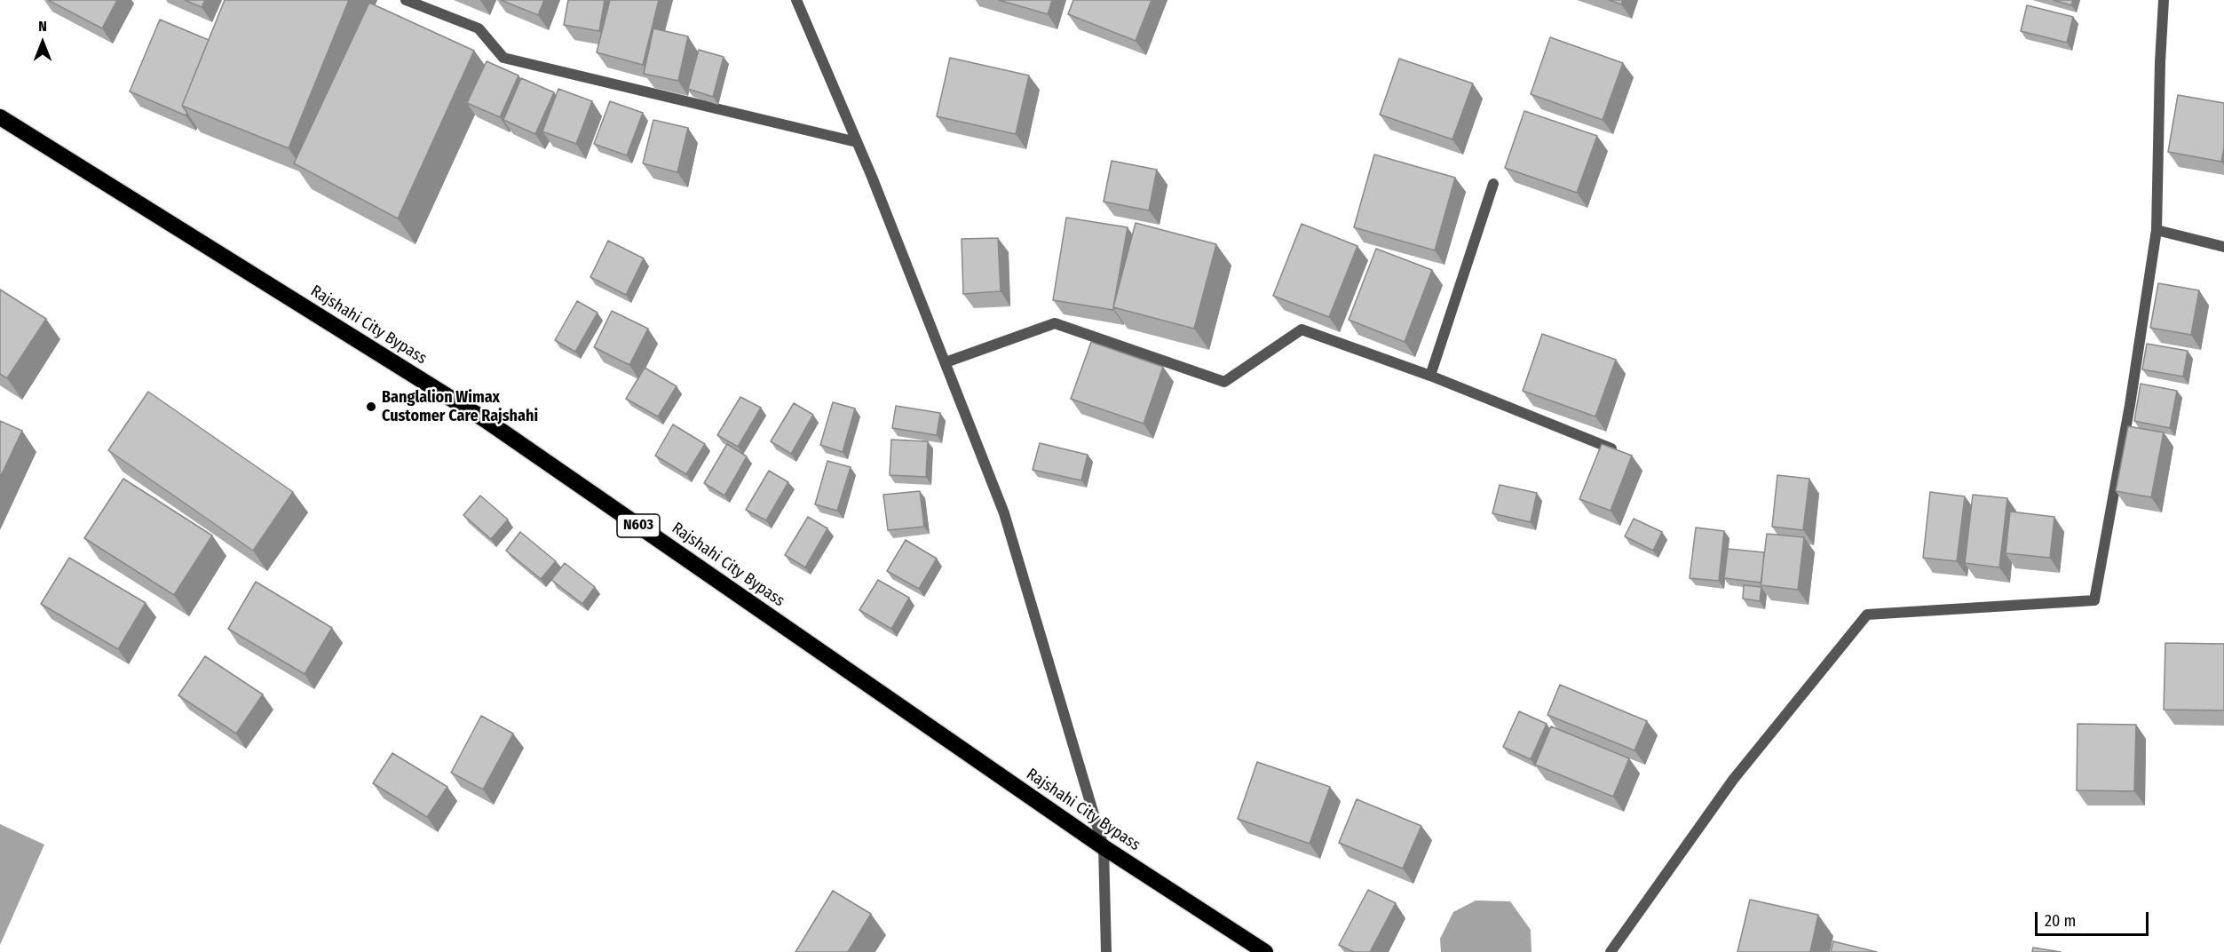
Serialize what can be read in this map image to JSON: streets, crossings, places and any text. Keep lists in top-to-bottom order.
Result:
{
  "streets": {
    "highway": ["Rajshahi City Bypass", "N603"]
  },
  "places": ["Banglalion Wimax Customer Care Rajshahi"],
  "scale_bar": "20 m",
  "north": "top"
}
